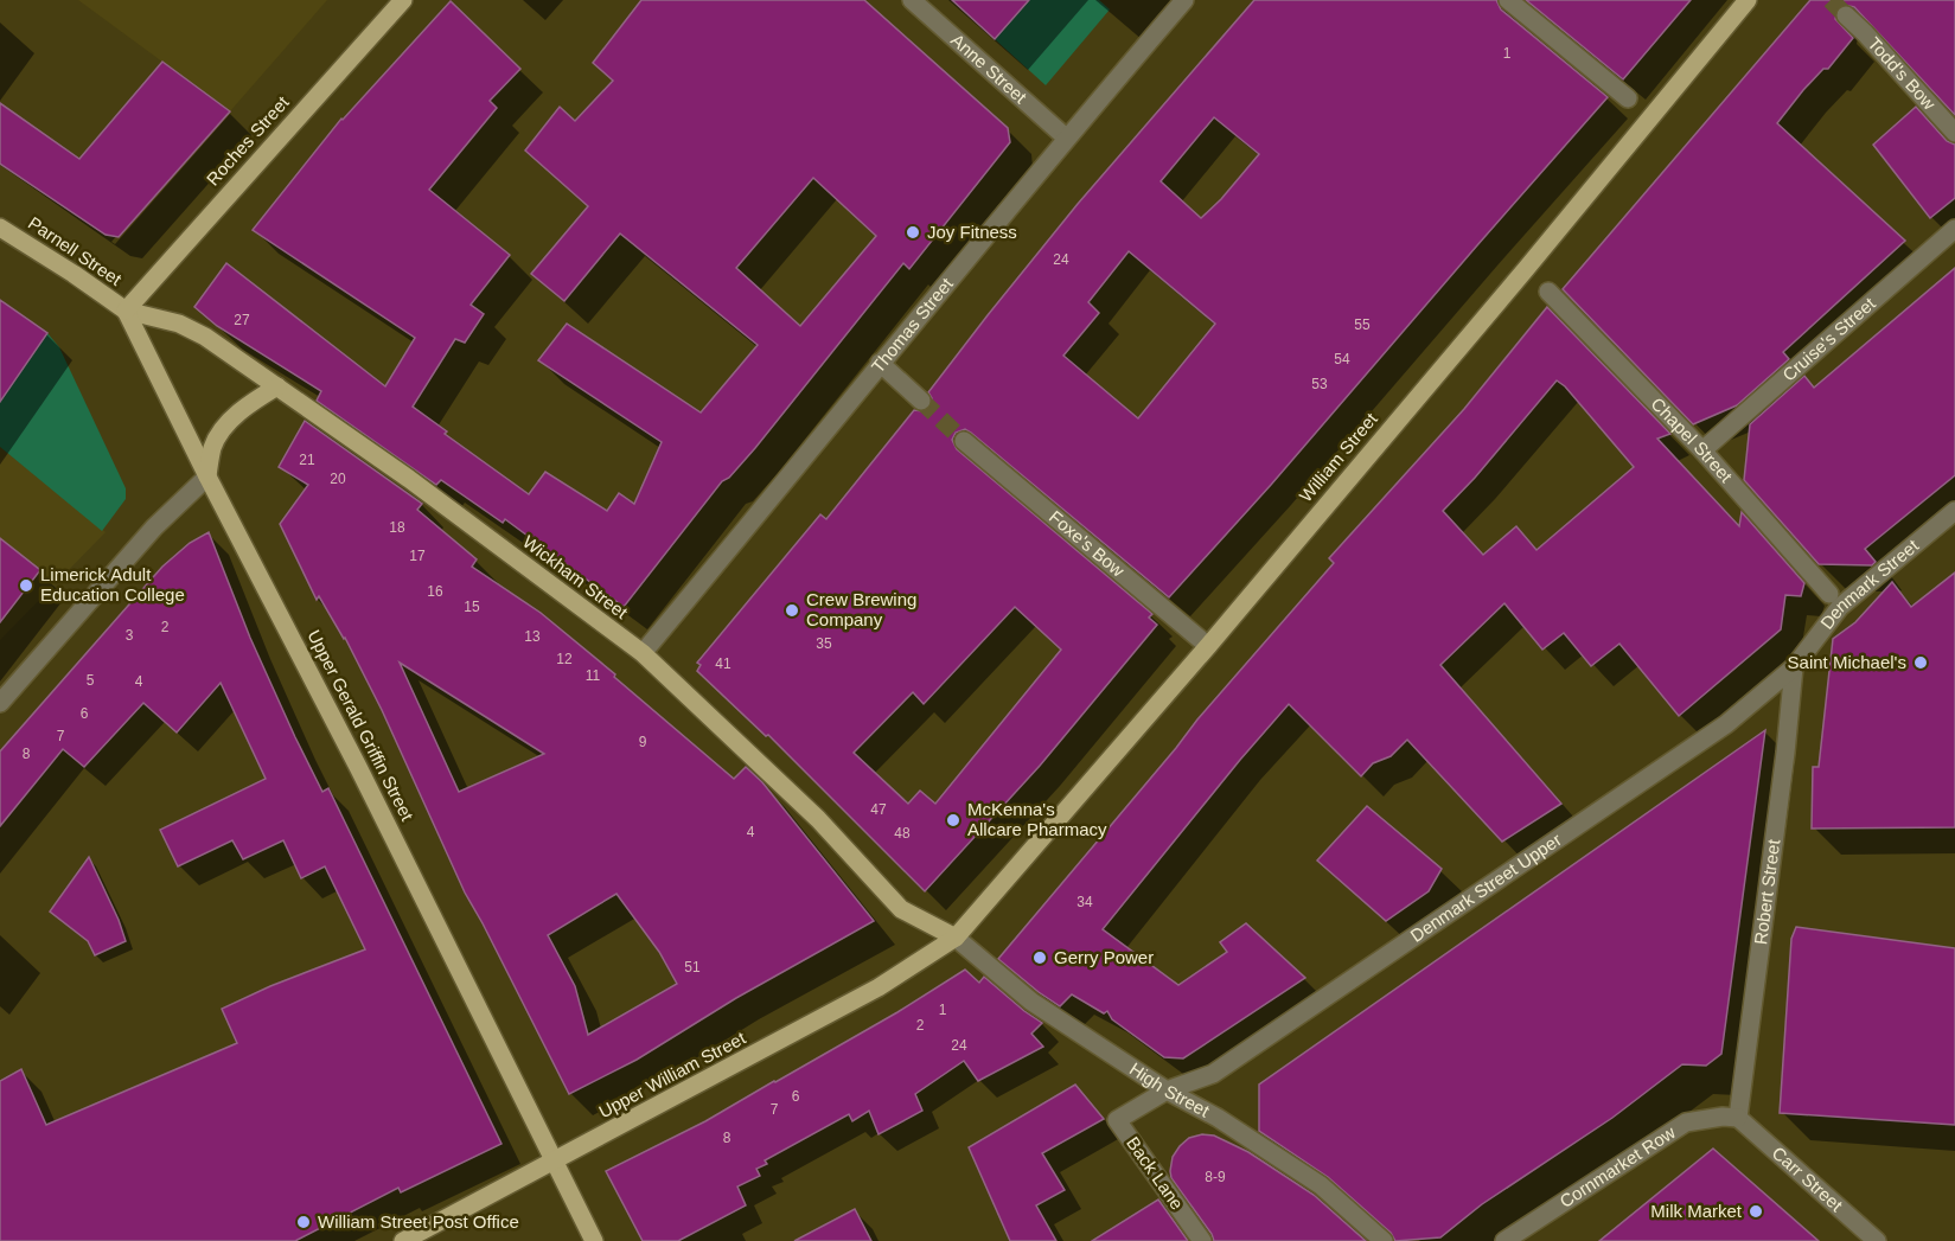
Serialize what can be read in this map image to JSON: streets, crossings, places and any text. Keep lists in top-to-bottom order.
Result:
{
  "streets": {
    "main road": [
      "Roches Street",
      "Parnell Street",
      "William Street",
      "Wickham Street",
      "Upper Gerald Griffin Street",
      "Upper William Street"
    ],
    "street": [
      "Anne Street",
      "Todd's Bow",
      "Thomas Street",
      "Cruise's Street",
      "Chapel Street",
      "Foxe's Bow",
      "Denmark Street",
      "Denmark Street Upper",
      "Robert Street",
      "High Street",
      "Cornmarket Row",
      "Back Lane",
      "Carr Street"
    ]
  },
  "crossings": [
    ["Anne Street", "Thomas Street"],
    ["Roches Street", "Parnell Street"],
    ["Roches Street", "Wickham Street"],
    ["Roches Street", "Upper Gerald Griffin Street"],
    ["Parnell Street", "Wickham Street"],
    ["Parnell Street", "Upper Gerald Griffin Street"],
    ["Thomas Street", "Wickham Street"],
    ["Cruise's Street", "Chapel Street"],
    ["William Street", "Foxe's Bow"],
    ["William Street", "Wickham Street"],
    ["William Street", "Upper William Street"],
    ["William Street", "High Street"],
    ["Wickham Street", "Upper Gerald Griffin Street"],
    ["Wickham Street", "Upper William Street"],
    ["Wickham Street", "High Street"],
    ["Denmark Street", "Denmark Street Upper"],
    ["Denmark Street", "Robert Street"],
    ["Upper Gerald Griffin Street", "Upper William Street"],
    ["Denmark Street Upper", "Robert Street"],
    ["Denmark Street Upper", "High Street"],
    ["Denmark Street Upper", "Back Lane"],
    ["Robert Street", "Cornmarket Row"],
    ["Robert Street", "Carr Street"],
    ["Upper William Street", "High Street"],
    ["High Street", "Back Lane"],
    ["Cornmarket Row", "Carr Street"]
  ],
  "places": [
    "Joy Fitness",
    "Limerick Adult Education College",
    "Crew Brewing Company",
    "Saint Michael's",
    "McKenna's Allcare Pharmacy",
    "Gerry Power",
    "Milk Market",
    "William Street Post Office"
  ],
  "house_numbers": [
    "1",
    "24",
    "27",
    "55",
    "54",
    "53",
    "21",
    "20",
    "18",
    "17",
    "16",
    "15",
    "2",
    "3",
    "13",
    "35",
    "12",
    "41",
    "11",
    "5",
    "4",
    "6",
    "7",
    "9",
    "8",
    "47",
    "4",
    "48",
    "34",
    "51",
    "1",
    "2",
    "24",
    "6",
    "7",
    "8",
    "8-9"
  ]
}
